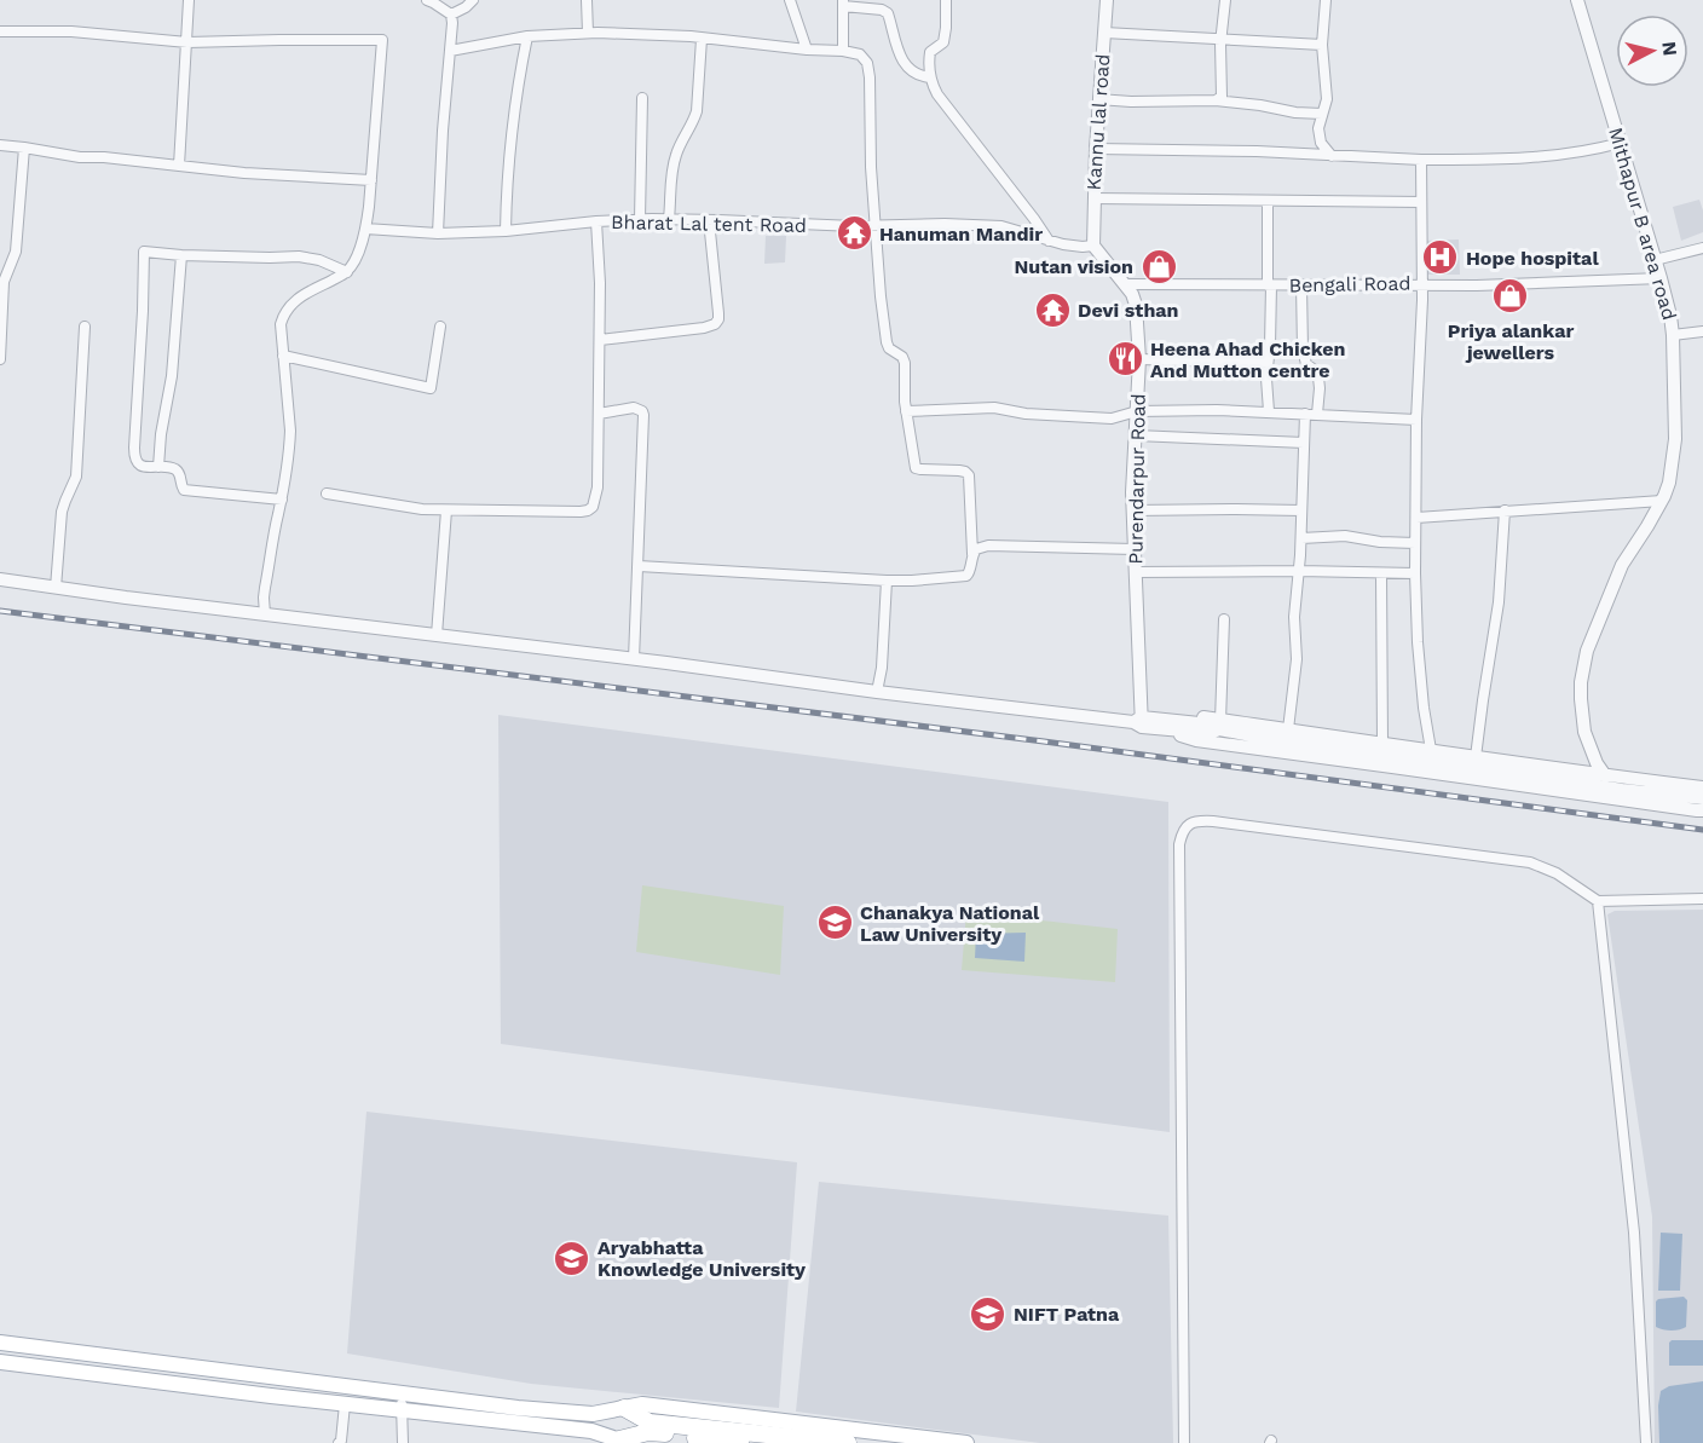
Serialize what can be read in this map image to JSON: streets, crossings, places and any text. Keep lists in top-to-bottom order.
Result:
{
  "streets": {
    "street": [
      "Kannu lal road",
      "Bharat Lal tent Road",
      "Mithapur B area road",
      "Bengali Road",
      "Purendarpur Road"
    ]
  },
  "crossings": [
    ["Kannu lal road", "Bharat Lal tent Road"],
    ["Kannu lal road", "Purendarpur Road"],
    ["Bharat Lal tent Road", "Purendarpur Road"],
    ["Mithapur B area road", "Bengali Road"],
    ["Bengali Road", "Purendarpur Road"]
  ],
  "places": {
    "temple": ["Hanuman Mandir", "Devi sthan"],
    "hospital": ["Hope hospital"],
    "shop": ["Nutan vision", "Priya alankar jewellers"],
    "restaurant": ["Heena Ahad Chicken And Mutton centre"],
    "school or university": ["Chanakya National Law University", "Aryabhatta Knowledge University", "NIFT Patna"]
  },
  "north": "right"
}
